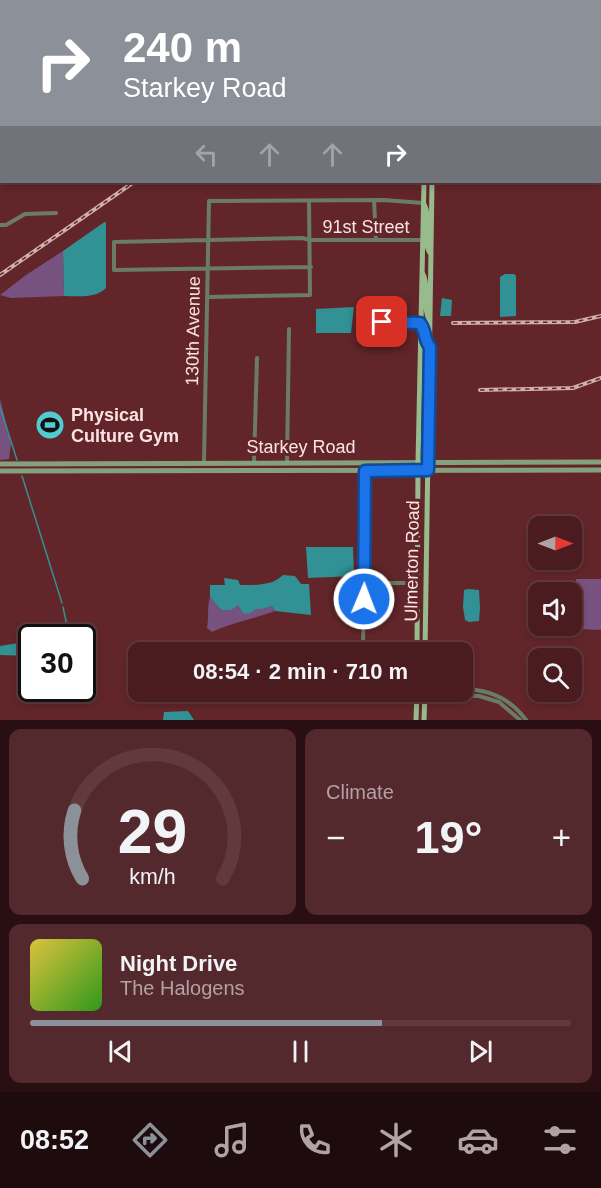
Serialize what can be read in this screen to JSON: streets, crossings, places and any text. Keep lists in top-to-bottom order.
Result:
{
  "streets": {
    "main road": ["Starkey Road", "Ulmerton Road"],
    "street": ["91st Street", "130th Avenue"]
  },
  "crossings": [
    ["91st Street", "130th Avenue"],
    ["91st Street", "Ulmerton Road"],
    ["130th Avenue", "Starkey Road"],
    ["Starkey Road", "Ulmerton Road"]
  ],
  "places": {
    "sports": ["Physical Culture Gym"]
  },
  "north": "right",
  "page": {
    "turn": ["240 m", "Starkey Road"],
    "limit": "30",
    "trip": "08:54 · 2 min · 710 m",
    "tile": "Climate",
    "heat": ["−", "19°", "+"],
    "song": ["Night Drive", "The Halogens"],
    "tabs": "08:52",
    "gauge": ["29", "km/h"]
  }
}
